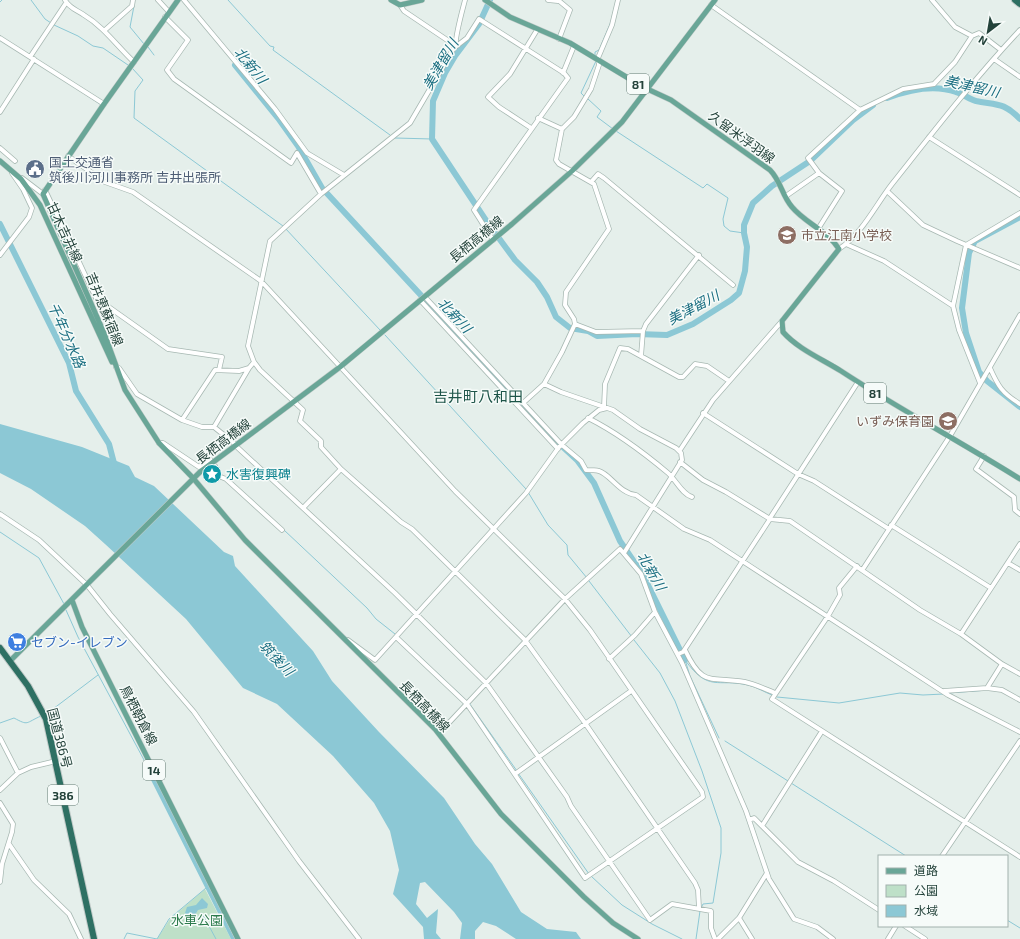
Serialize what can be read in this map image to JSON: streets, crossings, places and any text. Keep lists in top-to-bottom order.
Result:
{
  "streets": {
    "highway": ["国道386号", "386"],
    "main road": [
      "81",
      "久留米浮羽線",
      "甘木吉井線",
      "長栖高橋線",
      "吉井恵蘇宿線",
      "鳥栖朝倉線",
      "14"
    ]
  },
  "crossings": [
    ["久留米浮羽線", "長栖高橋線"],
    ["甘木吉井線", "吉井恵蘇宿線"],
    ["長栖高橋線", "吉井恵蘇宿線"]
  ],
  "districts": ["吉井町八和田"],
  "water": [
    "美津留川",
    "北新川",
    "千年分水路",
    "筑後川"
  ],
  "parks": ["水車公園"],
  "places": {
    "public building": ["国土交通省 筑後川河川事務所 吉井出張所"],
    "school or university": ["市立江南小学校", "いずみ保育園"],
    "place": ["水害復興碑"],
    "supermarket": ["セブン-イレブン"]
  },
  "legend": ["道路", "公園", "水域"],
  "north": "bottom left"
}
